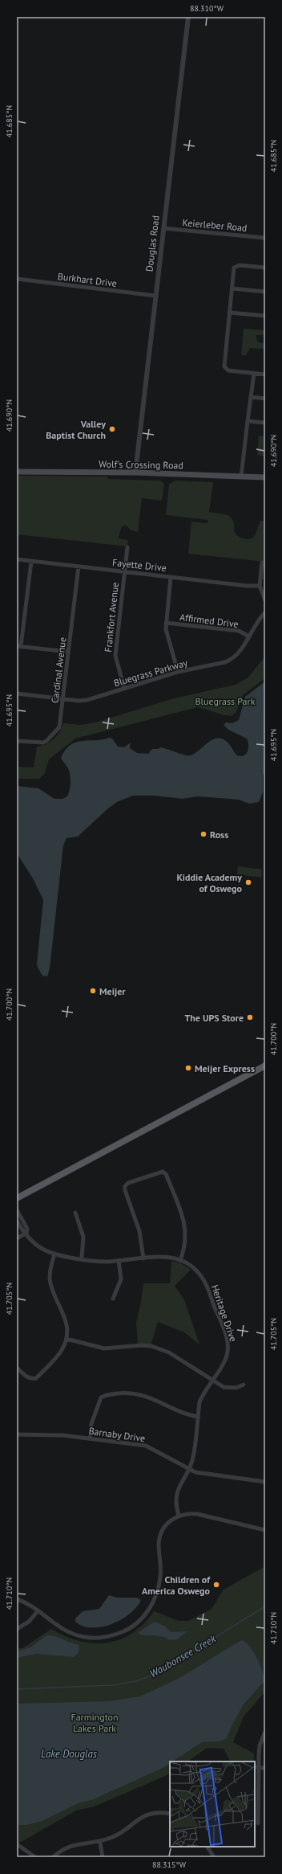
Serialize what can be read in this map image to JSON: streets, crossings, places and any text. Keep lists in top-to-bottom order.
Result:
{
  "streets": {
    "main road": ["Wolf's Crossing Road"],
    "street": [
      "Keierleber Road",
      "Douglas Road",
      "Burkhart Drive",
      "Fayette Drive",
      "Frankfort Avenue",
      "Affirmed Drive",
      "Cardinal Avenue",
      "Bluegrass Parkway",
      "Heritage Drive",
      "Barnaby Drive"
    ]
  },
  "crossings": [
    ["Keierleber Road", "Douglas Road"],
    ["Douglas Road", "Burkhart Drive"],
    ["Douglas Road", "Wolf's Crossing Road"],
    ["Fayette Drive", "Frankfort Avenue"],
    ["Fayette Drive", "Cardinal Avenue"],
    ["Frankfort Avenue", "Bluegrass Parkway"],
    ["Affirmed Drive", "Bluegrass Parkway"],
    ["Cardinal Avenue", "Bluegrass Parkway"],
    ["Heritage Drive", "Barnaby Drive"]
  ],
  "water": ["Waubonsee Creek", "Lake Douglas"],
  "parks": ["Bluegrass Park", "Farmington Lakes Park"],
  "places": [
    "Valley Baptist Church",
    "Ross",
    "Kiddie Academy of Oswego",
    "Meijer",
    "The UPS Store",
    "Meijer Express",
    "Children of America Oswego"
  ],
  "coordinates": [
    "88.310°W",
    "41.685°N",
    "41.690°N",
    "41.695°N",
    "41.700°N",
    "41.705°N",
    "41.710°N",
    "88.315°W"
  ]
}
